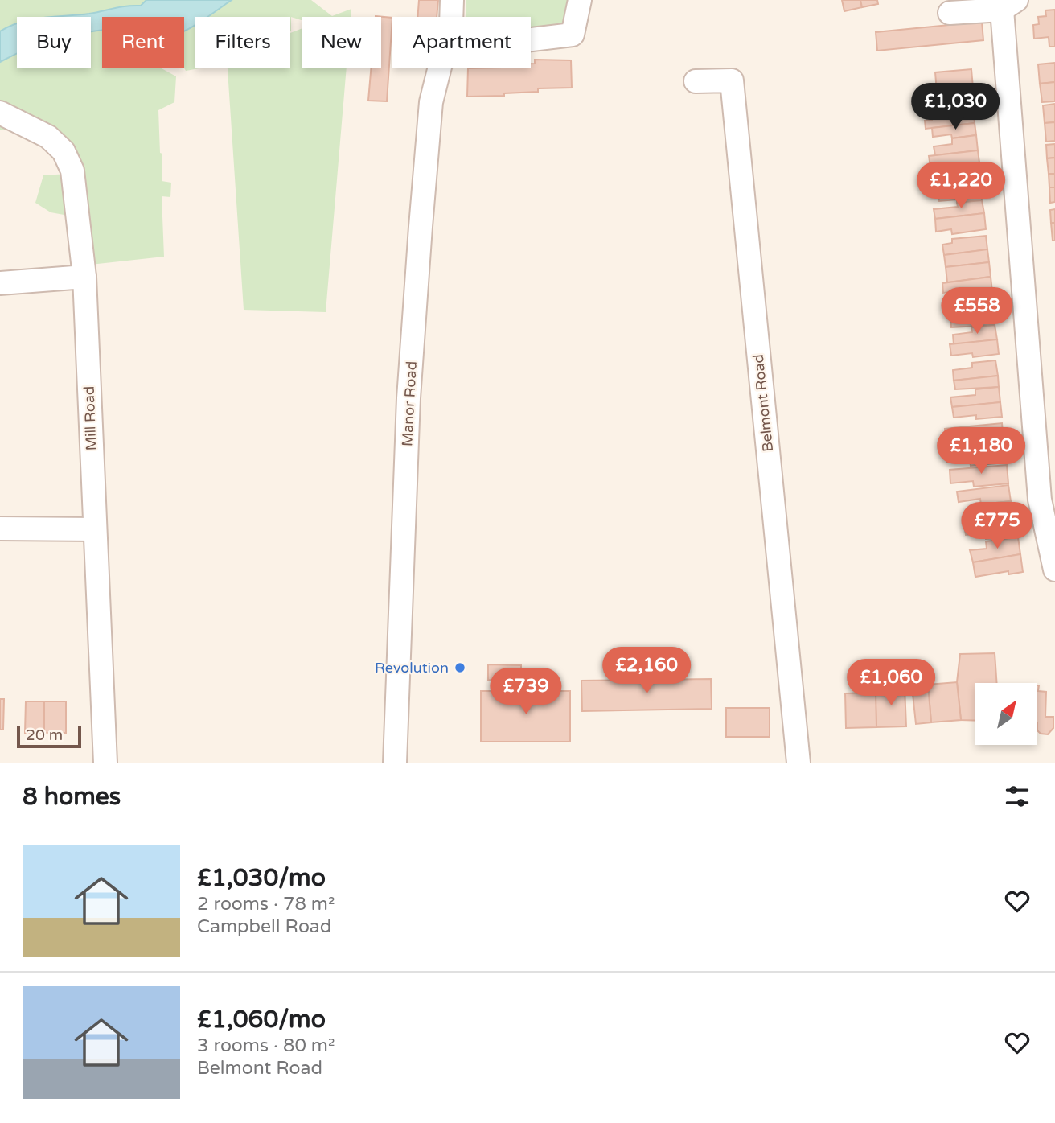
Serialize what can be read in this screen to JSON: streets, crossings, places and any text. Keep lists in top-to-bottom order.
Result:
{
  "streets": {
    "street": ["Belmont Road", "Manor Road", "Mill Road"]
  },
  "places": ["Revolution"],
  "scale_bar": "20 m",
  "north": "top right",
  "page": {
    "chip": [
      "Buy",
      "Rent",
      "Filters",
      "New",
      "Apartment"
    ],
    "price": [
      "£1,030",
      "£1,220",
      "£558",
      "£1,180",
      "£775",
      "£2,160",
      "£1,060",
      "£739"
    ],
    "scale": "20 m",
    "heading": "8 homes",
    "list": [
      {
        "name": "£1,030/mo",
        "note": "2 rooms · 78 m² · Campbell Road"
      },
      {
        "name": "£1,060/mo",
        "note": "3 rooms · 80 m² · Belmont Road"
      }
    ]
  }
}
